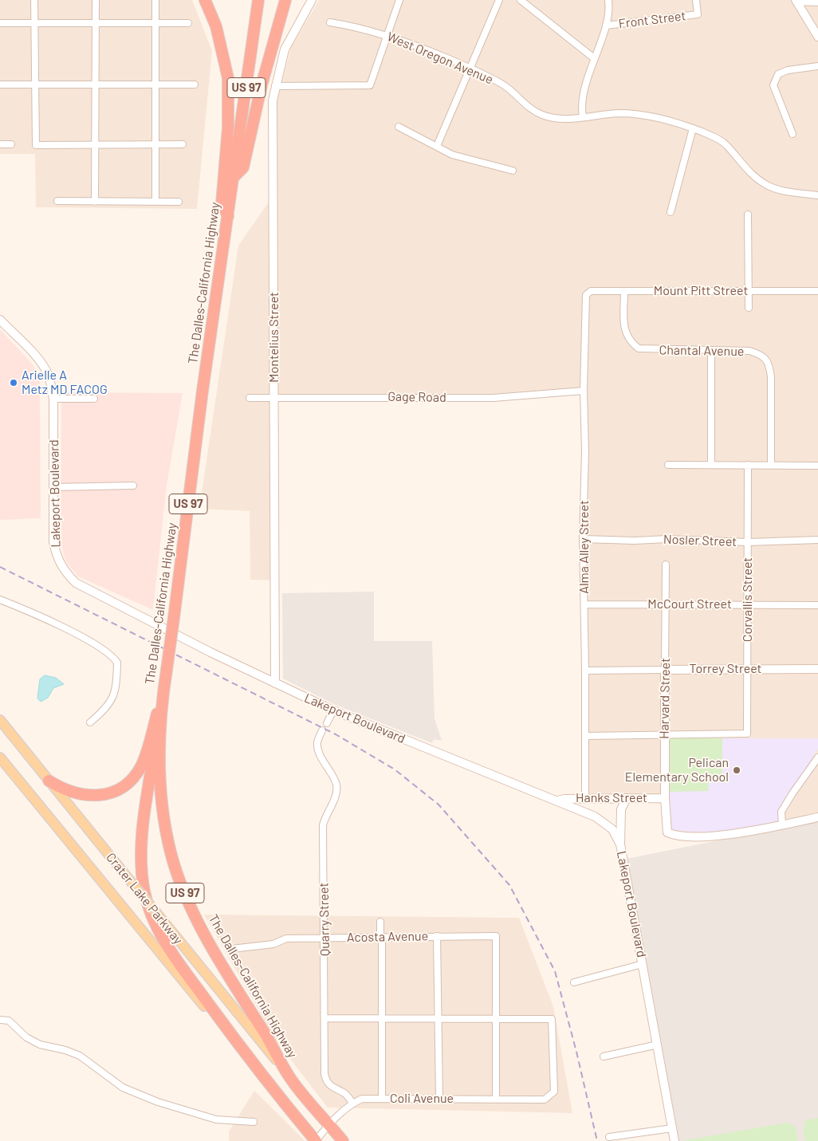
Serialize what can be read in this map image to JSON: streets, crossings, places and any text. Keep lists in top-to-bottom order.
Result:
{
  "streets": {
    "highway": ["US 97", "The Dalles-California Highway"],
    "main road": ["Crater Lake Parkway"],
    "street": [
      "Front Street",
      "West Oregon Avenue",
      "Mount Pitt Street",
      "Montelius Street",
      "Chantal Avenue",
      "Gage Road",
      "Lakeport Boulevard",
      "Nosler Street",
      "Alma Alley Street",
      "Corvallis Street",
      "McCourt Street",
      "Torrey Street",
      "Harvard Street",
      "Hanks Street",
      "Quarry Street",
      "Acosta Avenue",
      "Coli Avenue"
    ]
  },
  "crossings": [
    ["US 97", "The Dalles-California Highway"],
    ["US 97", "Crater Lake Parkway"],
    ["The Dalles-California Highway", "Crater Lake Parkway"],
    ["Mount Pitt Street", "Chantal Avenue"],
    ["Mount Pitt Street", "Alma Alley Street"],
    ["Montelius Street", "Gage Road"],
    ["Montelius Street", "Lakeport Boulevard"],
    ["Gage Road", "Alma Alley Street"],
    ["Lakeport Boulevard", "Hanks Street"],
    ["Nosler Street", "Alma Alley Street"],
    ["Nosler Street", "Corvallis Street"],
    ["Alma Alley Street", "McCourt Street"],
    ["Alma Alley Street", "Torrey Street"],
    ["Alma Alley Street", "Hanks Street"],
    ["Corvallis Street", "McCourt Street"],
    ["Corvallis Street", "Torrey Street"],
    ["Corvallis Street", "Harvard Street"],
    ["McCourt Street", "Harvard Street"],
    ["Torrey Street", "Harvard Street"],
    ["Harvard Street", "Hanks Street"],
    ["Quarry Street", "Acosta Avenue"],
    ["Quarry Street", "Coli Avenue"],
    ["Acosta Avenue", "Coli Avenue"]
  ],
  "places": ["Arielle A Metz MD FACOG", "Pelican Elementary School"]
}
